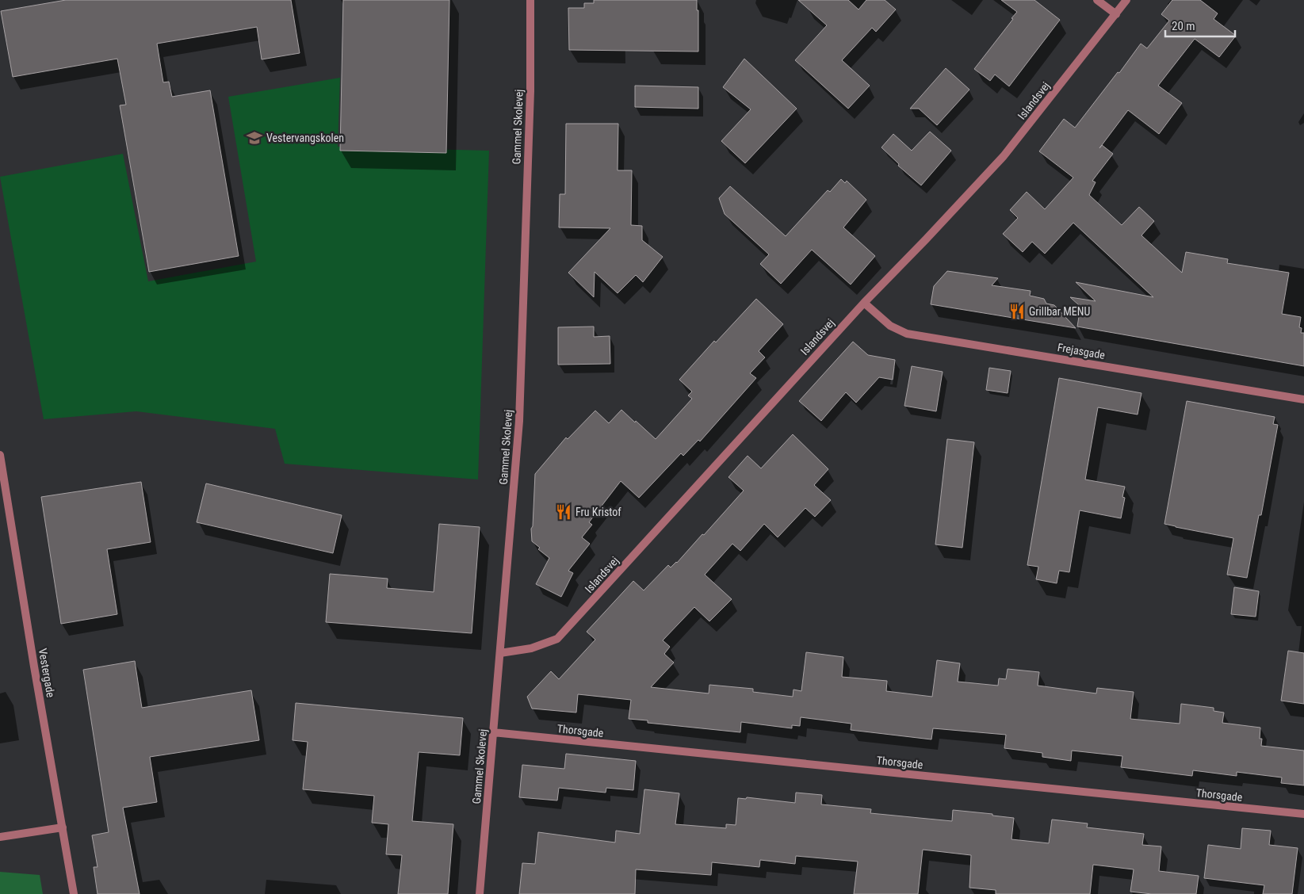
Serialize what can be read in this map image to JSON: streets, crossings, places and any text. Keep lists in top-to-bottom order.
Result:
{
  "streets": {
    "street": [
      "Islandsvej",
      "Gammel Skolevej",
      "Frejasgade",
      "Vestergade",
      "Thorsgade"
    ]
  },
  "crossings": [
    ["Islandsvej", "Gammel Skolevej"],
    ["Islandsvej", "Frejasgade"],
    ["Gammel Skolevej", "Thorsgade"]
  ],
  "places": {
    "school or university": ["Vestervangskolen"],
    "restaurant": ["Grillbar MENU", "Fru Kristof"]
  },
  "scale_bar": "20 m"
}
